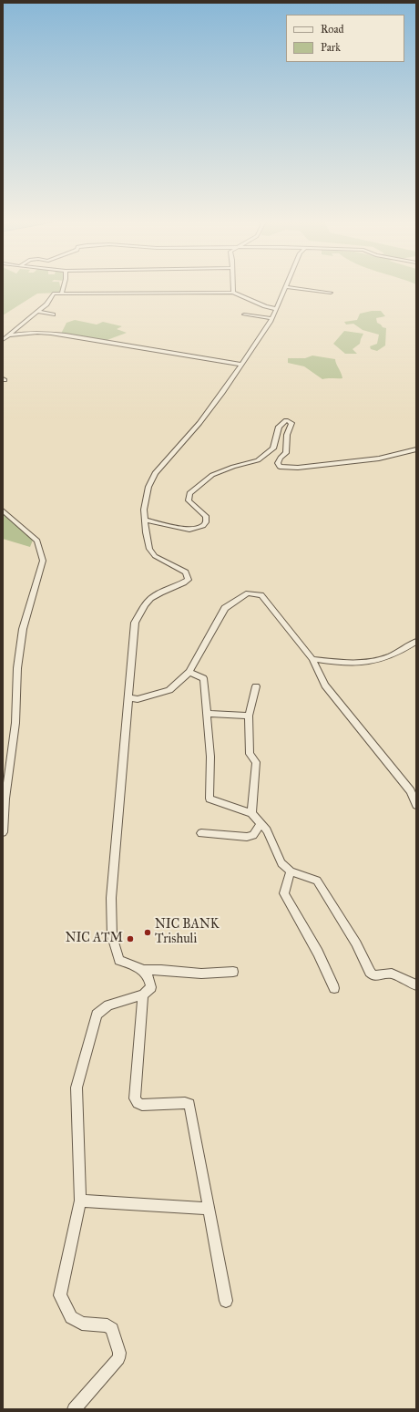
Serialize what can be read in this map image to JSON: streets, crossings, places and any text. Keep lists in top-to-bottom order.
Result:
{
  "places": ["NIC BANK Trishuli", "NIC ATM"],
  "legend": ["Road", "Park"]
}
